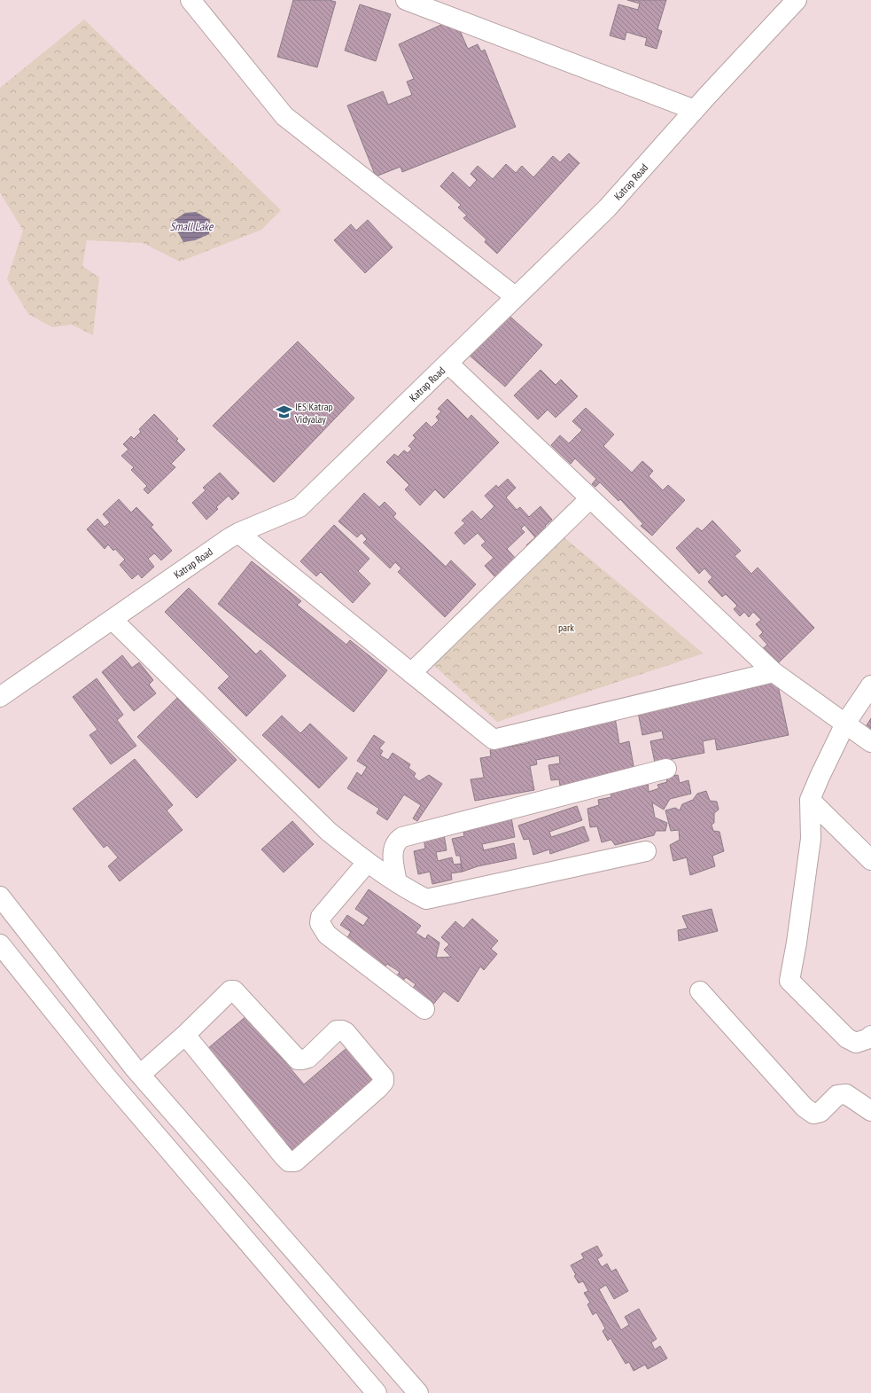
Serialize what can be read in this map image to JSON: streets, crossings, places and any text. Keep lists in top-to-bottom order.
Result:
{
  "streets": {
    "street": ["Katrap Road"]
  },
  "water": ["Small Lake"],
  "parks": ["park"],
  "places": {
    "school or university": ["IES Katrap Vidyalay"]
  }
}
